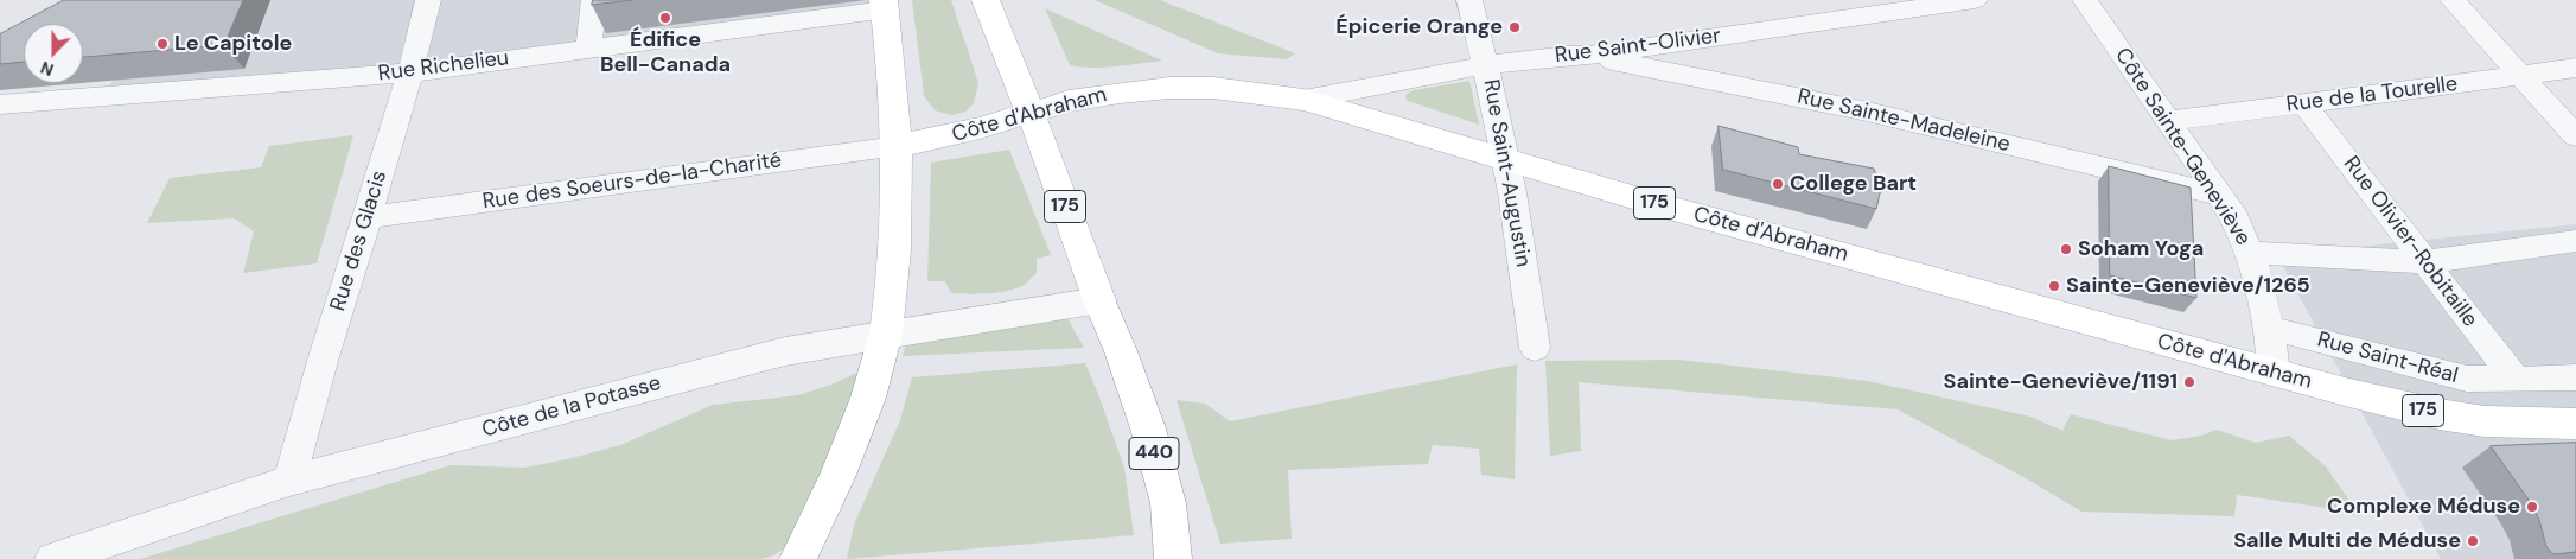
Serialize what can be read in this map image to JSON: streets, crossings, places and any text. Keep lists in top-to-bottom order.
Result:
{
  "streets": {
    "main road": ["Côte d'Abraham", "175", "440"],
    "street": [
      "Rue Saint-Olivier",
      "Rue Richelieu",
      "Rue de la Tourelle",
      "Rue Sainte-Madeleine",
      "Côte Sainte-Geneviève",
      "Rue Saint-Augustin",
      "Rue des Soeurs-de-la-Charité",
      "Rue des Glacis",
      "Rue Olivier-Robitaille",
      "Rue Saint-Réal",
      "Côte de la Potasse"
    ]
  },
  "crossings": [
    ["Rue Saint-Olivier", "Côte d'Abraham"],
    ["Rue Saint-Olivier", "Rue Sainte-Madeleine"],
    ["Rue Saint-Olivier", "Rue Saint-Augustin"],
    ["Rue Richelieu", "Rue des Glacis"],
    ["Rue de la Tourelle", "Côte Sainte-Geneviève"],
    ["Rue de la Tourelle", "Rue Olivier-Robitaille"],
    ["Côte d'Abraham", "Côte Sainte-Geneviève"],
    ["Côte d'Abraham", "Rue Saint-Augustin"],
    ["Côte d'Abraham", "Rue des Soeurs-de-la-Charité"],
    ["Côte d'Abraham", "175"],
    ["Rue Sainte-Madeleine", "Côte Sainte-Geneviève"],
    ["Côte Sainte-Geneviève", "Rue Saint-Réal"],
    ["Rue des Soeurs-de-la-Charité", "Rue des Glacis"],
    ["175", "Côte de la Potasse"],
    ["175", "440"],
    ["Rue des Glacis", "Côte de la Potasse"],
    ["Rue Olivier-Robitaille", "Rue Saint-Réal"],
    ["Côte de la Potasse", "440"]
  ],
  "places": [
    "Édifice Bell-Canada",
    "Épicerie Orange",
    "Le Capitole",
    "College Bart",
    "Soham Yoga",
    "Sainte-Geneviève/1265",
    "Sainte-Geneviève/1191",
    "Complexe Méduse",
    "Salle Multi de Méduse"
  ],
  "north": "bottom"
}
